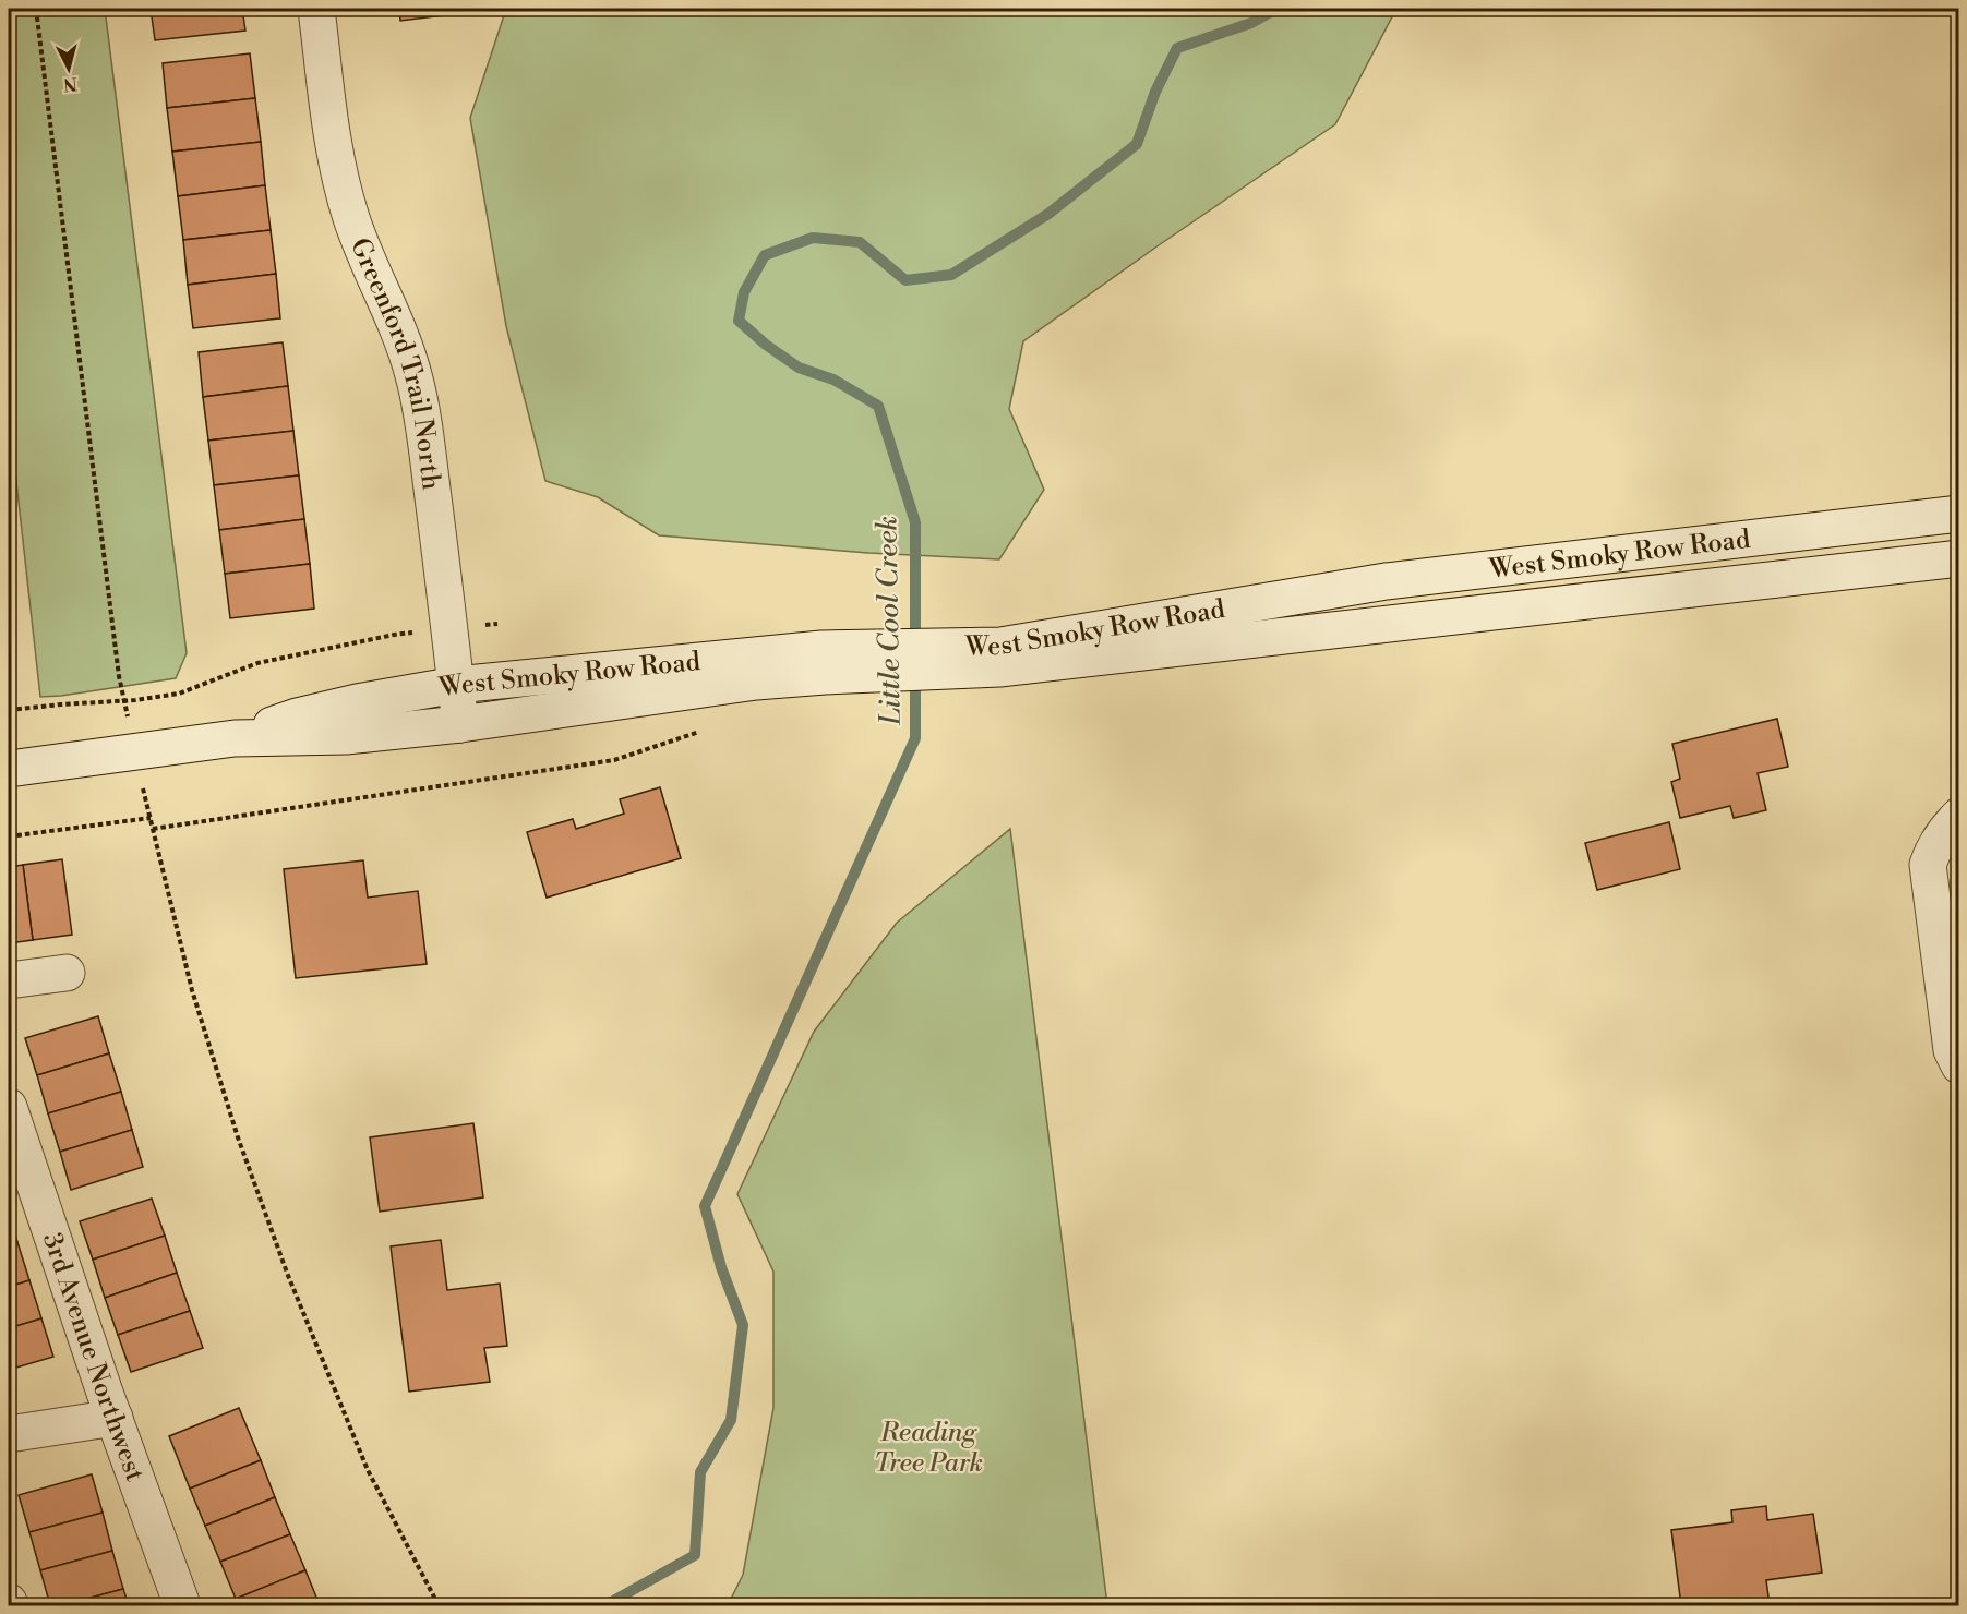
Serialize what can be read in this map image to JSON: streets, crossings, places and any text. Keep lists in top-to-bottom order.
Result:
{
  "streets": {
    "street": ["Greenford Trail North", "West Smoky Row Road", "3rd Avenue Northwest"]
  },
  "crossings": [
    ["Greenford Trail North", "West Smoky Row Road"]
  ],
  "water": ["Little Cool Creek"],
  "parks": ["Reading Tree Park"],
  "north": "bottom"
}
